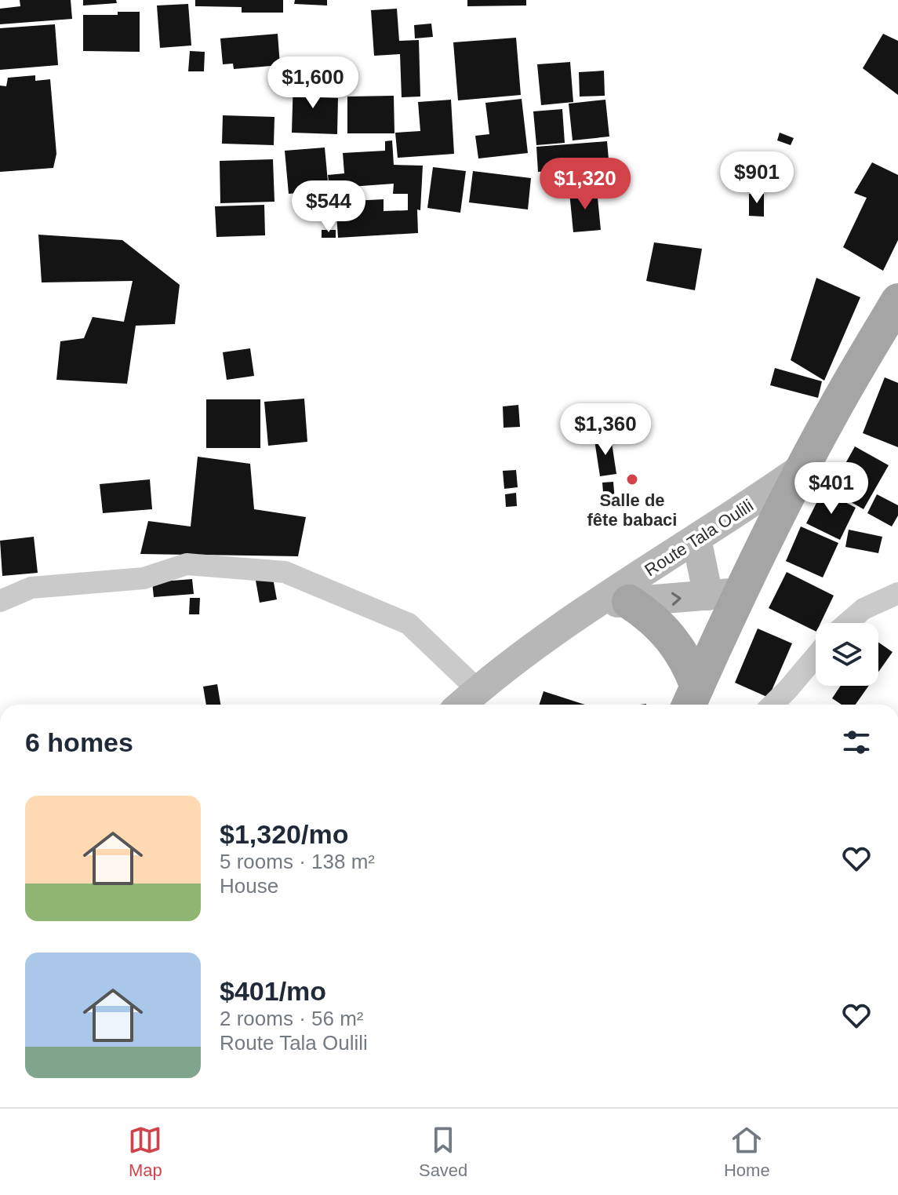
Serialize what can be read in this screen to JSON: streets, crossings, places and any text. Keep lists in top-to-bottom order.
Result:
{
  "streets": {
    "street": ["Route Tala Oulili"]
  },
  "places": ["Salle de fête babaci"],
  "page": {
    "price": [
      "$1,600",
      "$901",
      "$1,320",
      "$544",
      "$1,360",
      "$401"
    ],
    "heading": "6 homes",
    "list": [
      {
        "name": "$1,320/mo",
        "note": "5 rooms · 138 m² · House"
      },
      {
        "name": "$401/mo",
        "note": "2 rooms · 56 m² · Route Tala Oulili"
      }
    ],
    "tabs": ["Map", "Saved", "Home"]
  }
}
